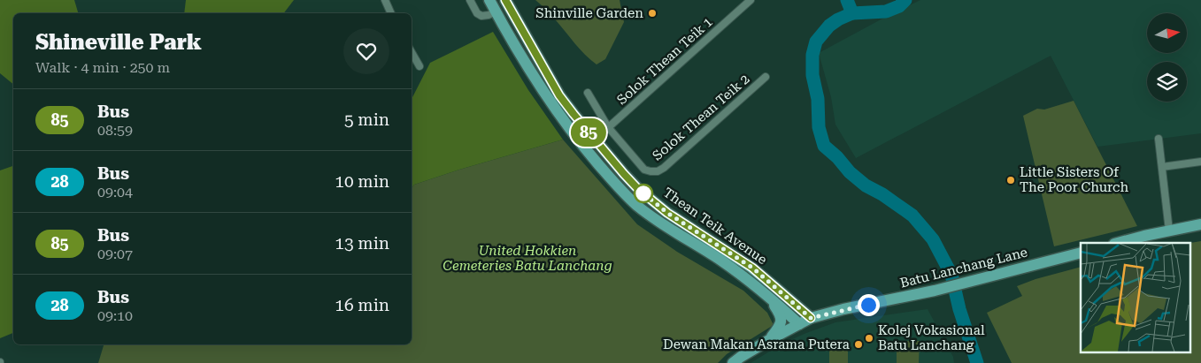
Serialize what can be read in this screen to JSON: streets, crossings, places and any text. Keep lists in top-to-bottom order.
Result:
{
  "streets": {
    "main road": ["Thean Teik Avenue", "Batu Lanchang Lane"],
    "street": ["Solok Thean Teik 1", "Solok Thean Teik 2"]
  },
  "crossings": [
    ["Solok Thean Teik 1", "Solok Thean Teik 2"],
    ["Solok Thean Teik 1", "Thean Teik Avenue"],
    ["Thean Teik Avenue", "Batu Lanchang Lane"]
  ],
  "parks": ["United Hokkien Cemeteries Batu Lanchang"],
  "places": [
    "Shinville Garden",
    "Little Sisters Of The Poor Church",
    "Kolej Vokasional Batu Lanchang",
    "Dewan Makan Asrama Putera"
  ],
  "lines": ["bus line 85"],
  "north": "right",
  "page": {
    "on_map": "85",
    "heading": ["Shineville Park", "Walk · 4 min · 250 m"],
    "list": [
      {
        "mark": "85",
        "name": "Bus",
        "note": "08:59",
        "value": "5 min"
      },
      {
        "mark": "28",
        "name": "Bus",
        "note": "09:04",
        "value": "10 min"
      },
      {
        "mark": "85",
        "name": "Bus",
        "note": "09:07",
        "value": "13 min"
      },
      {
        "mark": "28",
        "name": "Bus",
        "note": "09:10",
        "value": "16 min"
      }
    ]
  }
}
